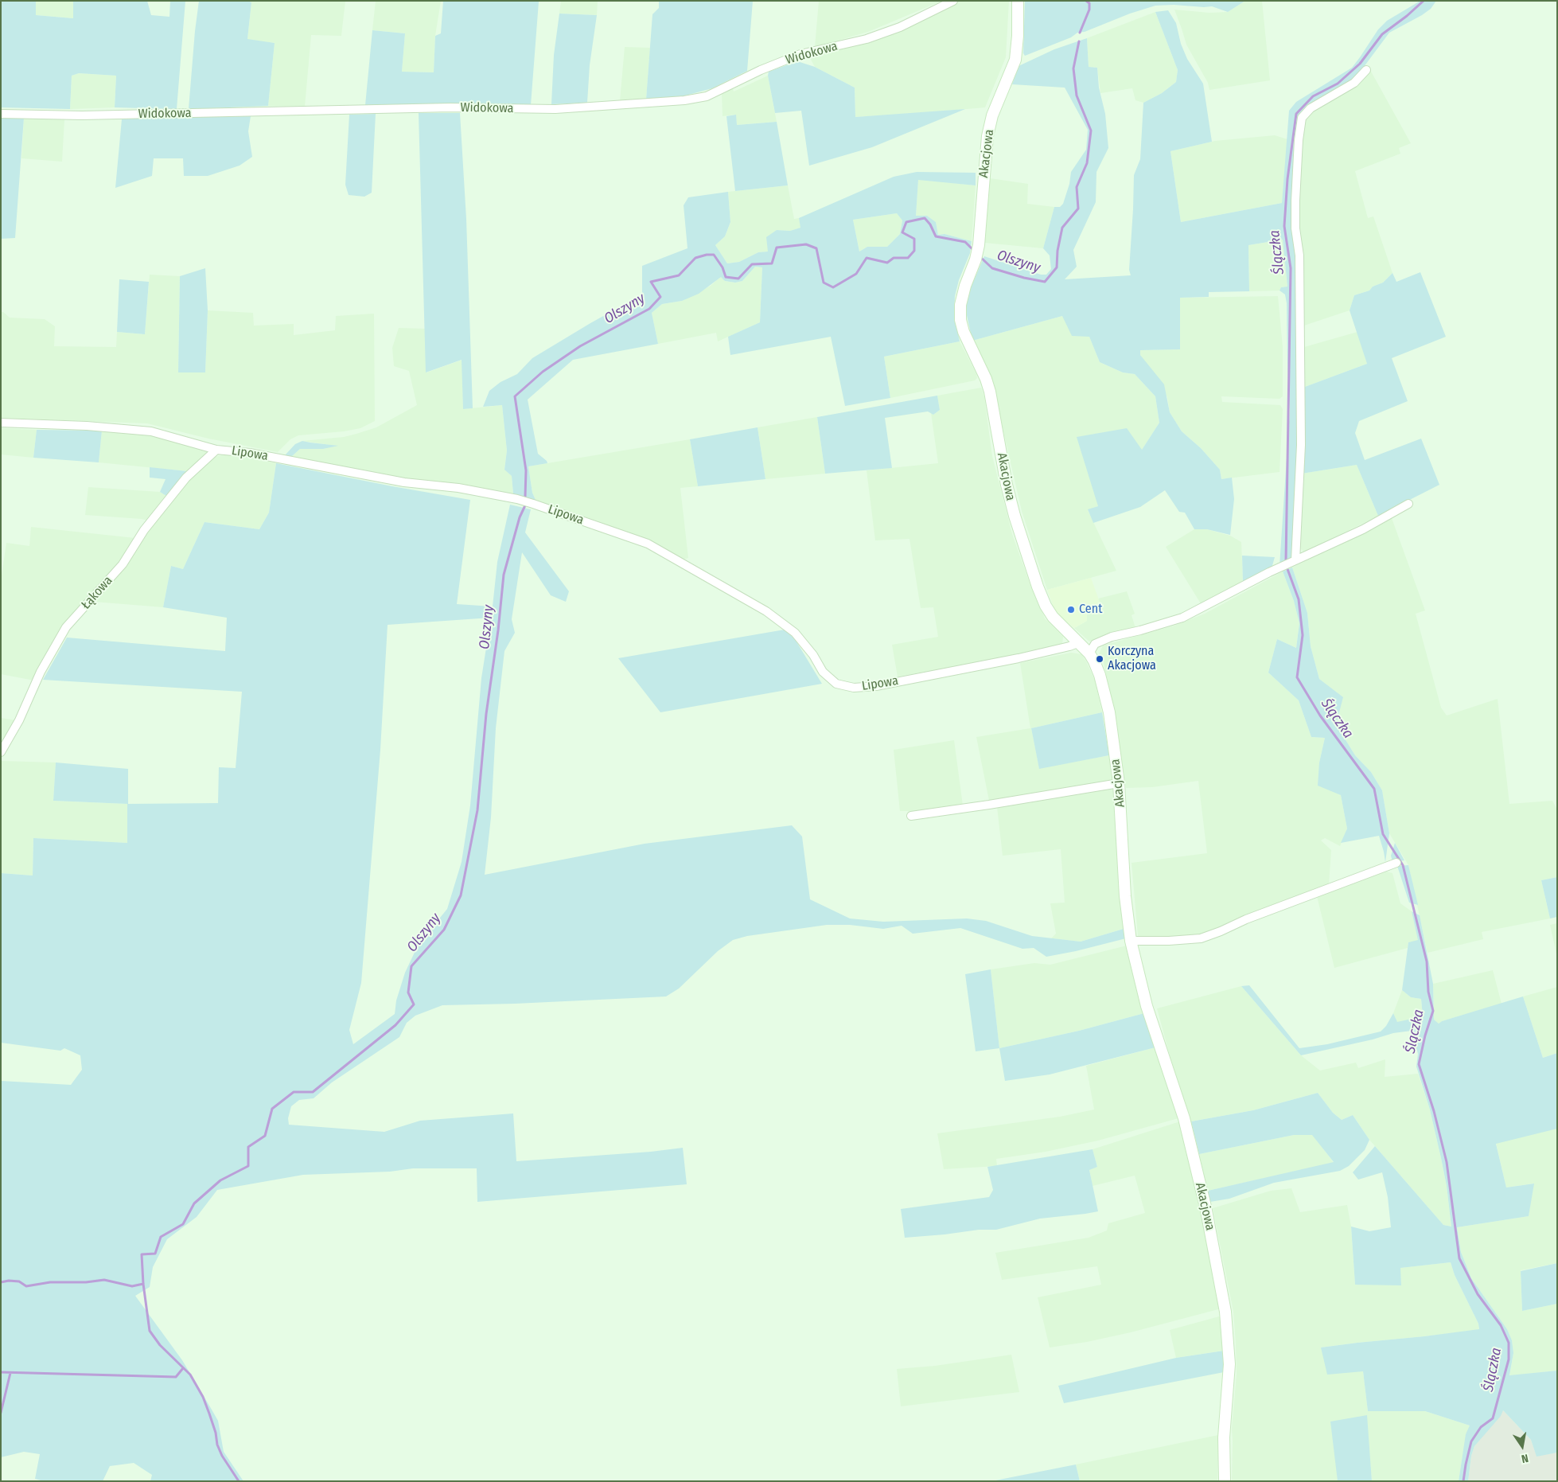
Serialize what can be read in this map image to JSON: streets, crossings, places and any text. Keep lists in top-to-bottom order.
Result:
{
  "streets": {
    "street": [
      "Widokowa",
      "Akacjowa",
      "Lipowa",
      "Łąkowa"
    ]
  },
  "crossings": [
    ["Akacjowa", "Lipowa"],
    ["Lipowa", "Łąkowa"]
  ],
  "water": ["Ślączka", "Olszyny"],
  "places": ["Cent", "Korczyna Akacjowa"],
  "north": "bottom"
}
